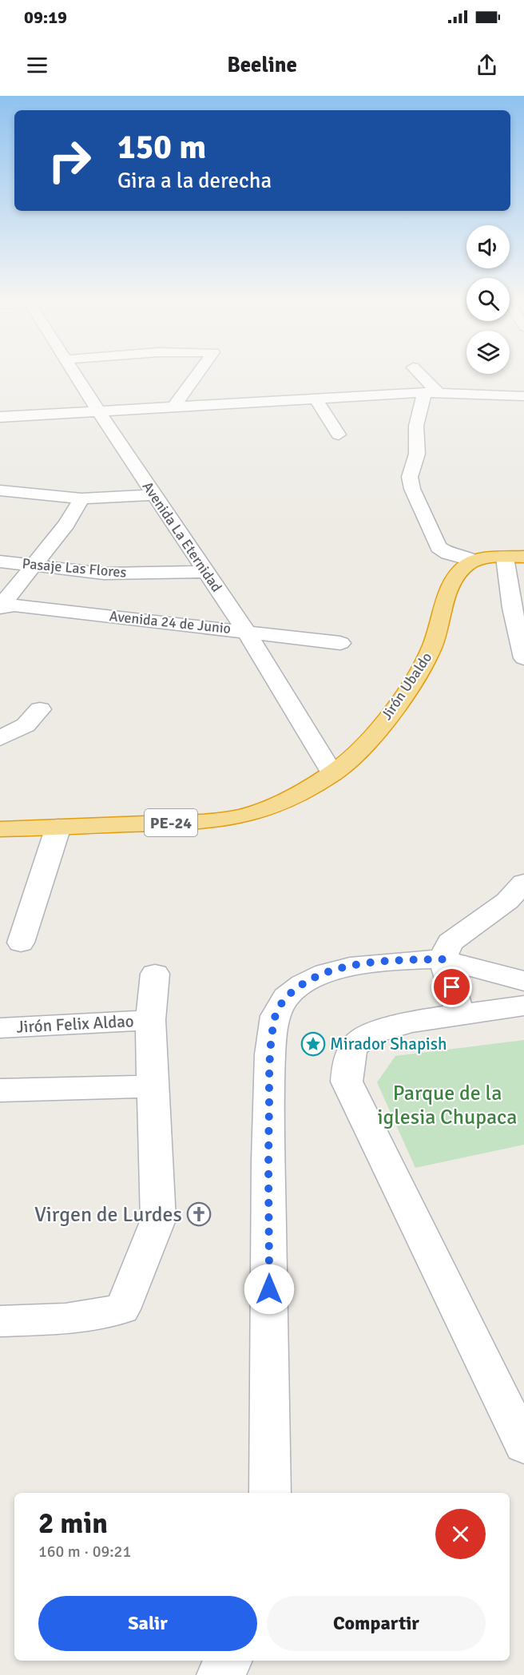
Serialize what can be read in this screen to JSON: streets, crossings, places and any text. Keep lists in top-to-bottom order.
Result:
{
  "streets": {
    "highway": ["Jirón Ubaldo", "PE-24"],
    "street": [
      "Avenida La Eternidad",
      "Pasaje Las Flores",
      "Avenida 24 de Junio",
      "Jirón Felix Aldao"
    ]
  },
  "crossings": [
    ["Avenida La Eternidad", "Pasaje Las Flores"],
    ["Avenida La Eternidad", "Avenida 24 de Junio"],
    ["Avenida La Eternidad", "Jirón Ubaldo"],
    ["Avenida La Eternidad", "PE-24"],
    ["Jirón Ubaldo", "PE-24"]
  ],
  "parks": ["Parque de la iglesia Chupaca"],
  "places": {
    "place": ["Mirador Shapish"],
    "church": ["Virgen de Lurdes"]
  },
  "page": {
    "status": "09:19",
    "header": "Beeline",
    "turn": ["150 m", "Gira a la derecha"],
    "heading": ["2 min", "160 m · 09:21"],
    "buttons": ["Salir", "Compartir"]
  }
}
